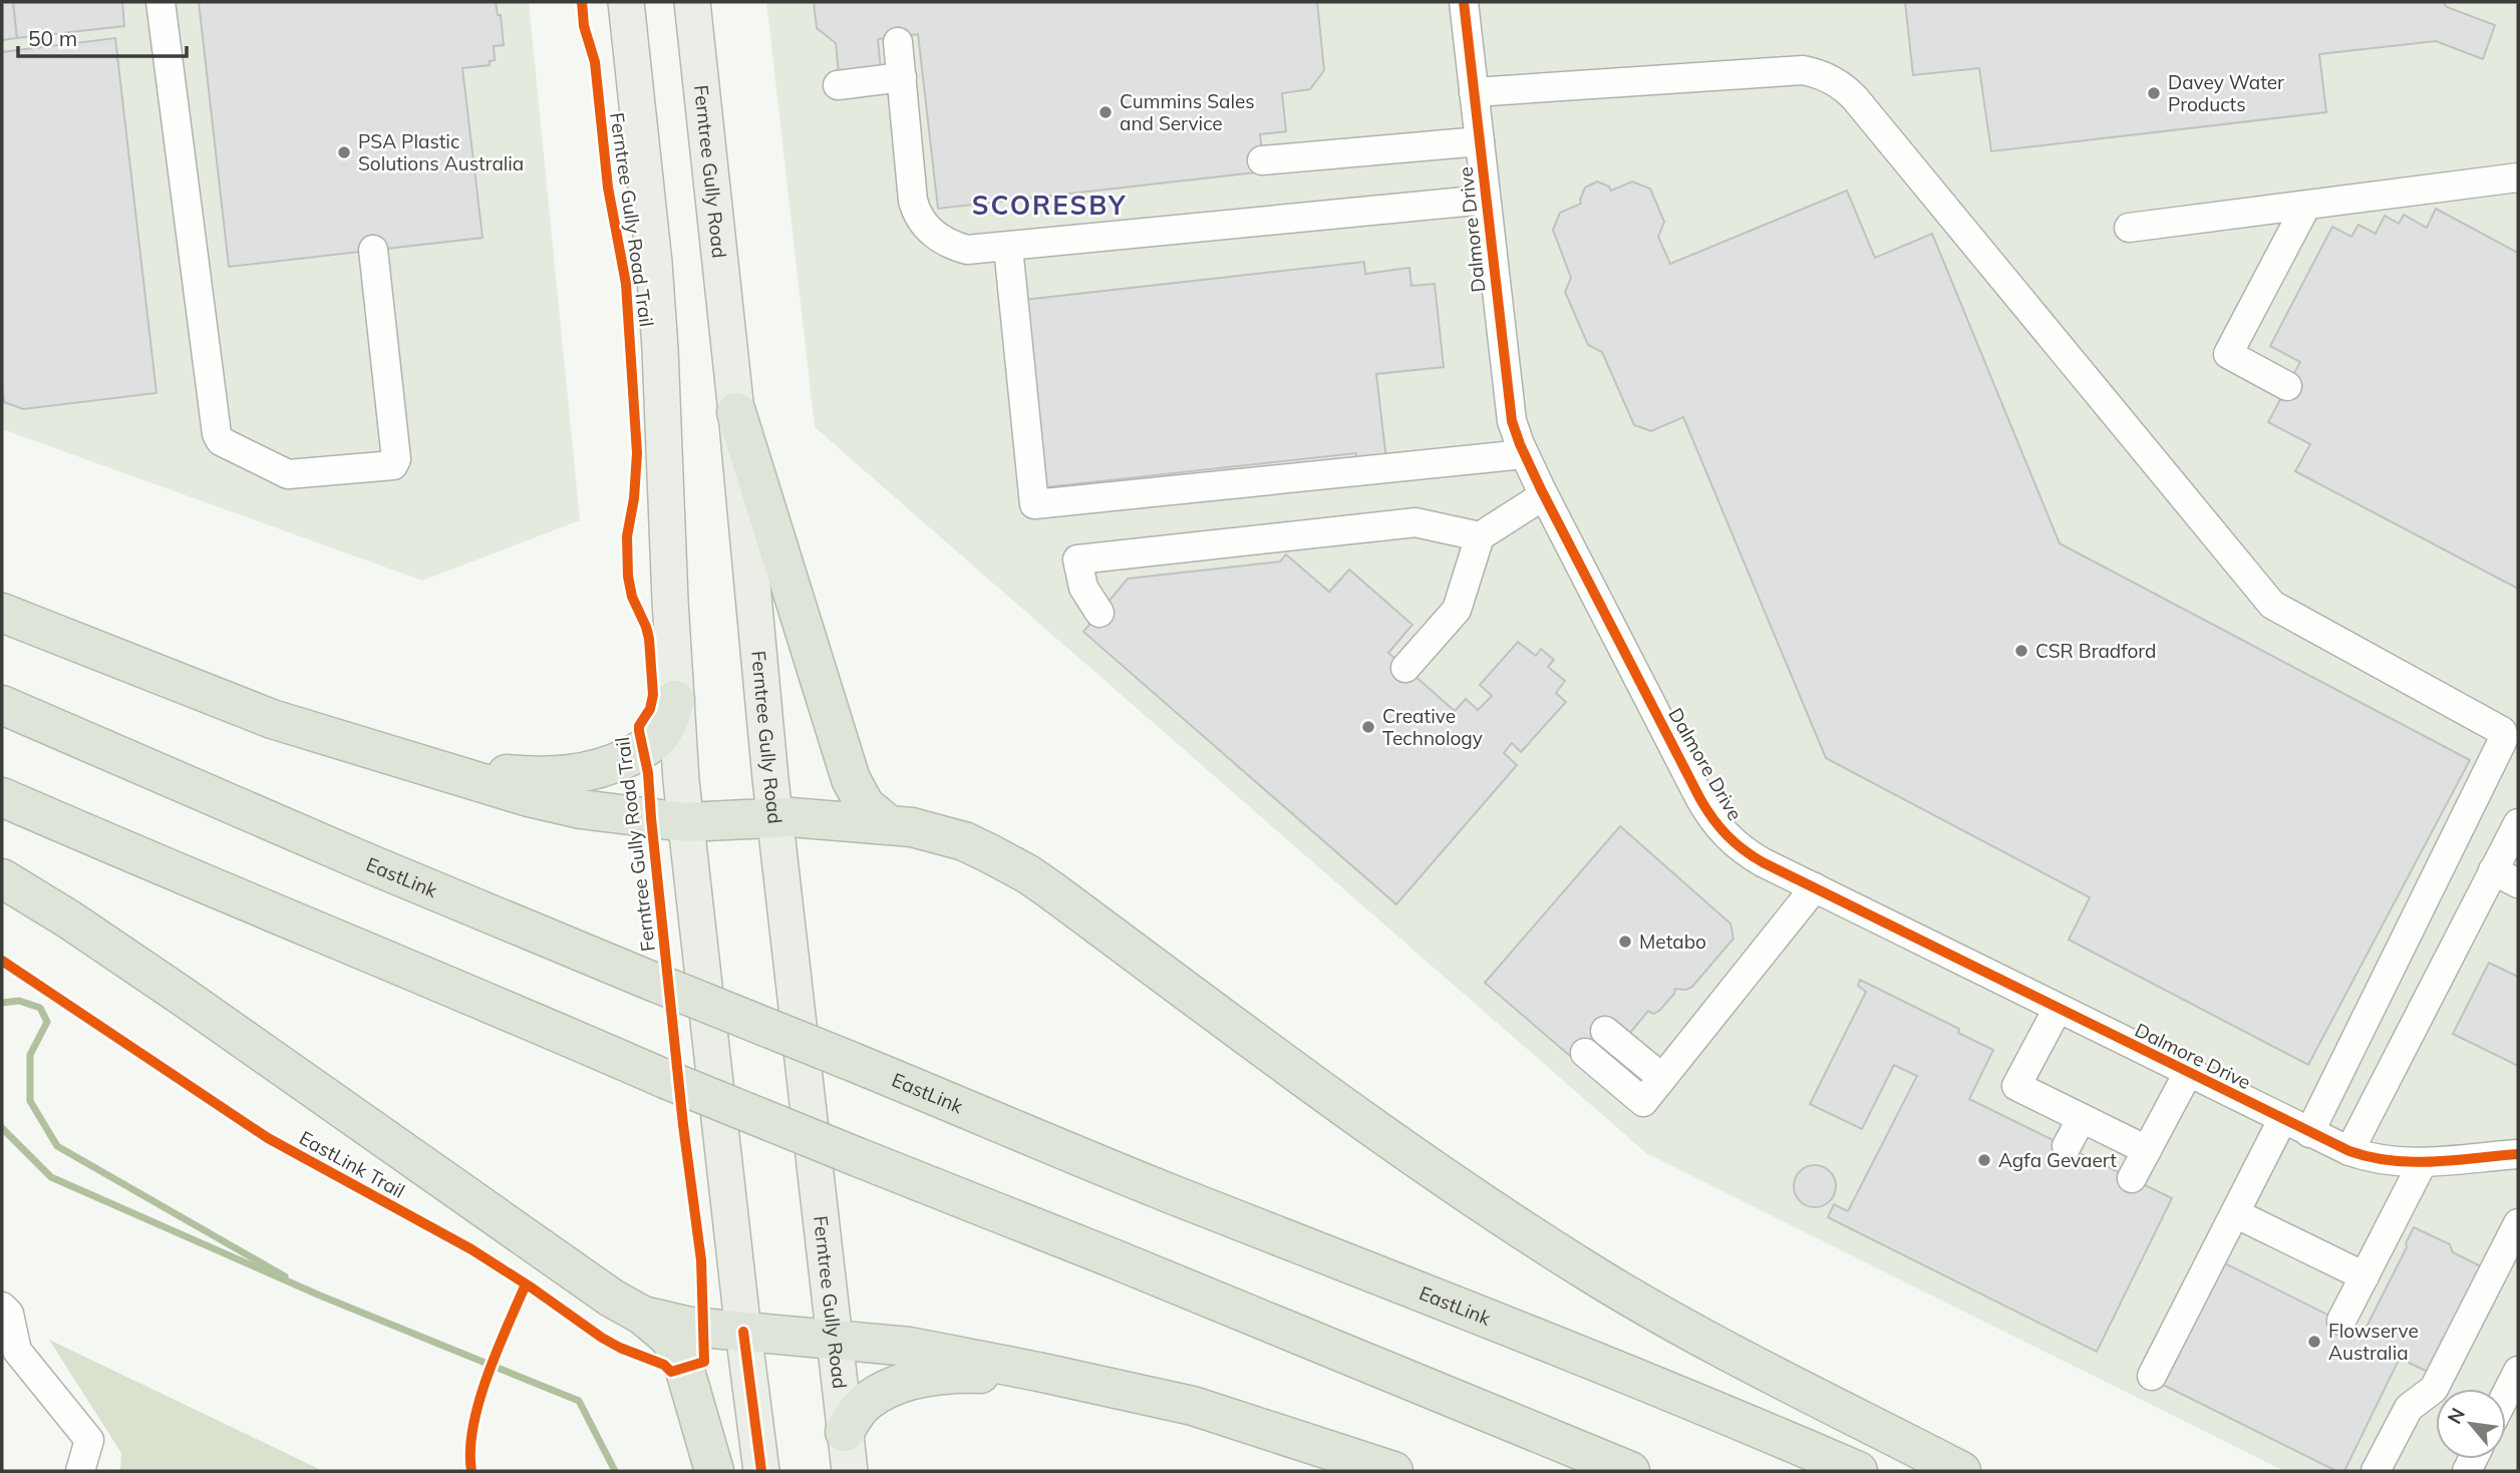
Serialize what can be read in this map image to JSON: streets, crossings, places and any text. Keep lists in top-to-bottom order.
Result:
{
  "streets": {
    "highway": ["EastLink"],
    "main road": ["Ferntree Gully Road"],
    "street": ["Dalmore Drive"],
    "cycle path": ["Ferntree Gully Road Trail"]
  },
  "districts": ["SCORESBY"],
  "places": [
    "Davey Water Products",
    "Cummins Sales and Service",
    "PSA Plastic Solutions Australia",
    "CSR Bradford",
    "Creative Technology",
    "Metabo",
    "Agfa Gevaert",
    "Flowserve Australia"
  ],
  "scale_bar": "50 m",
  "north": "top left"
}
